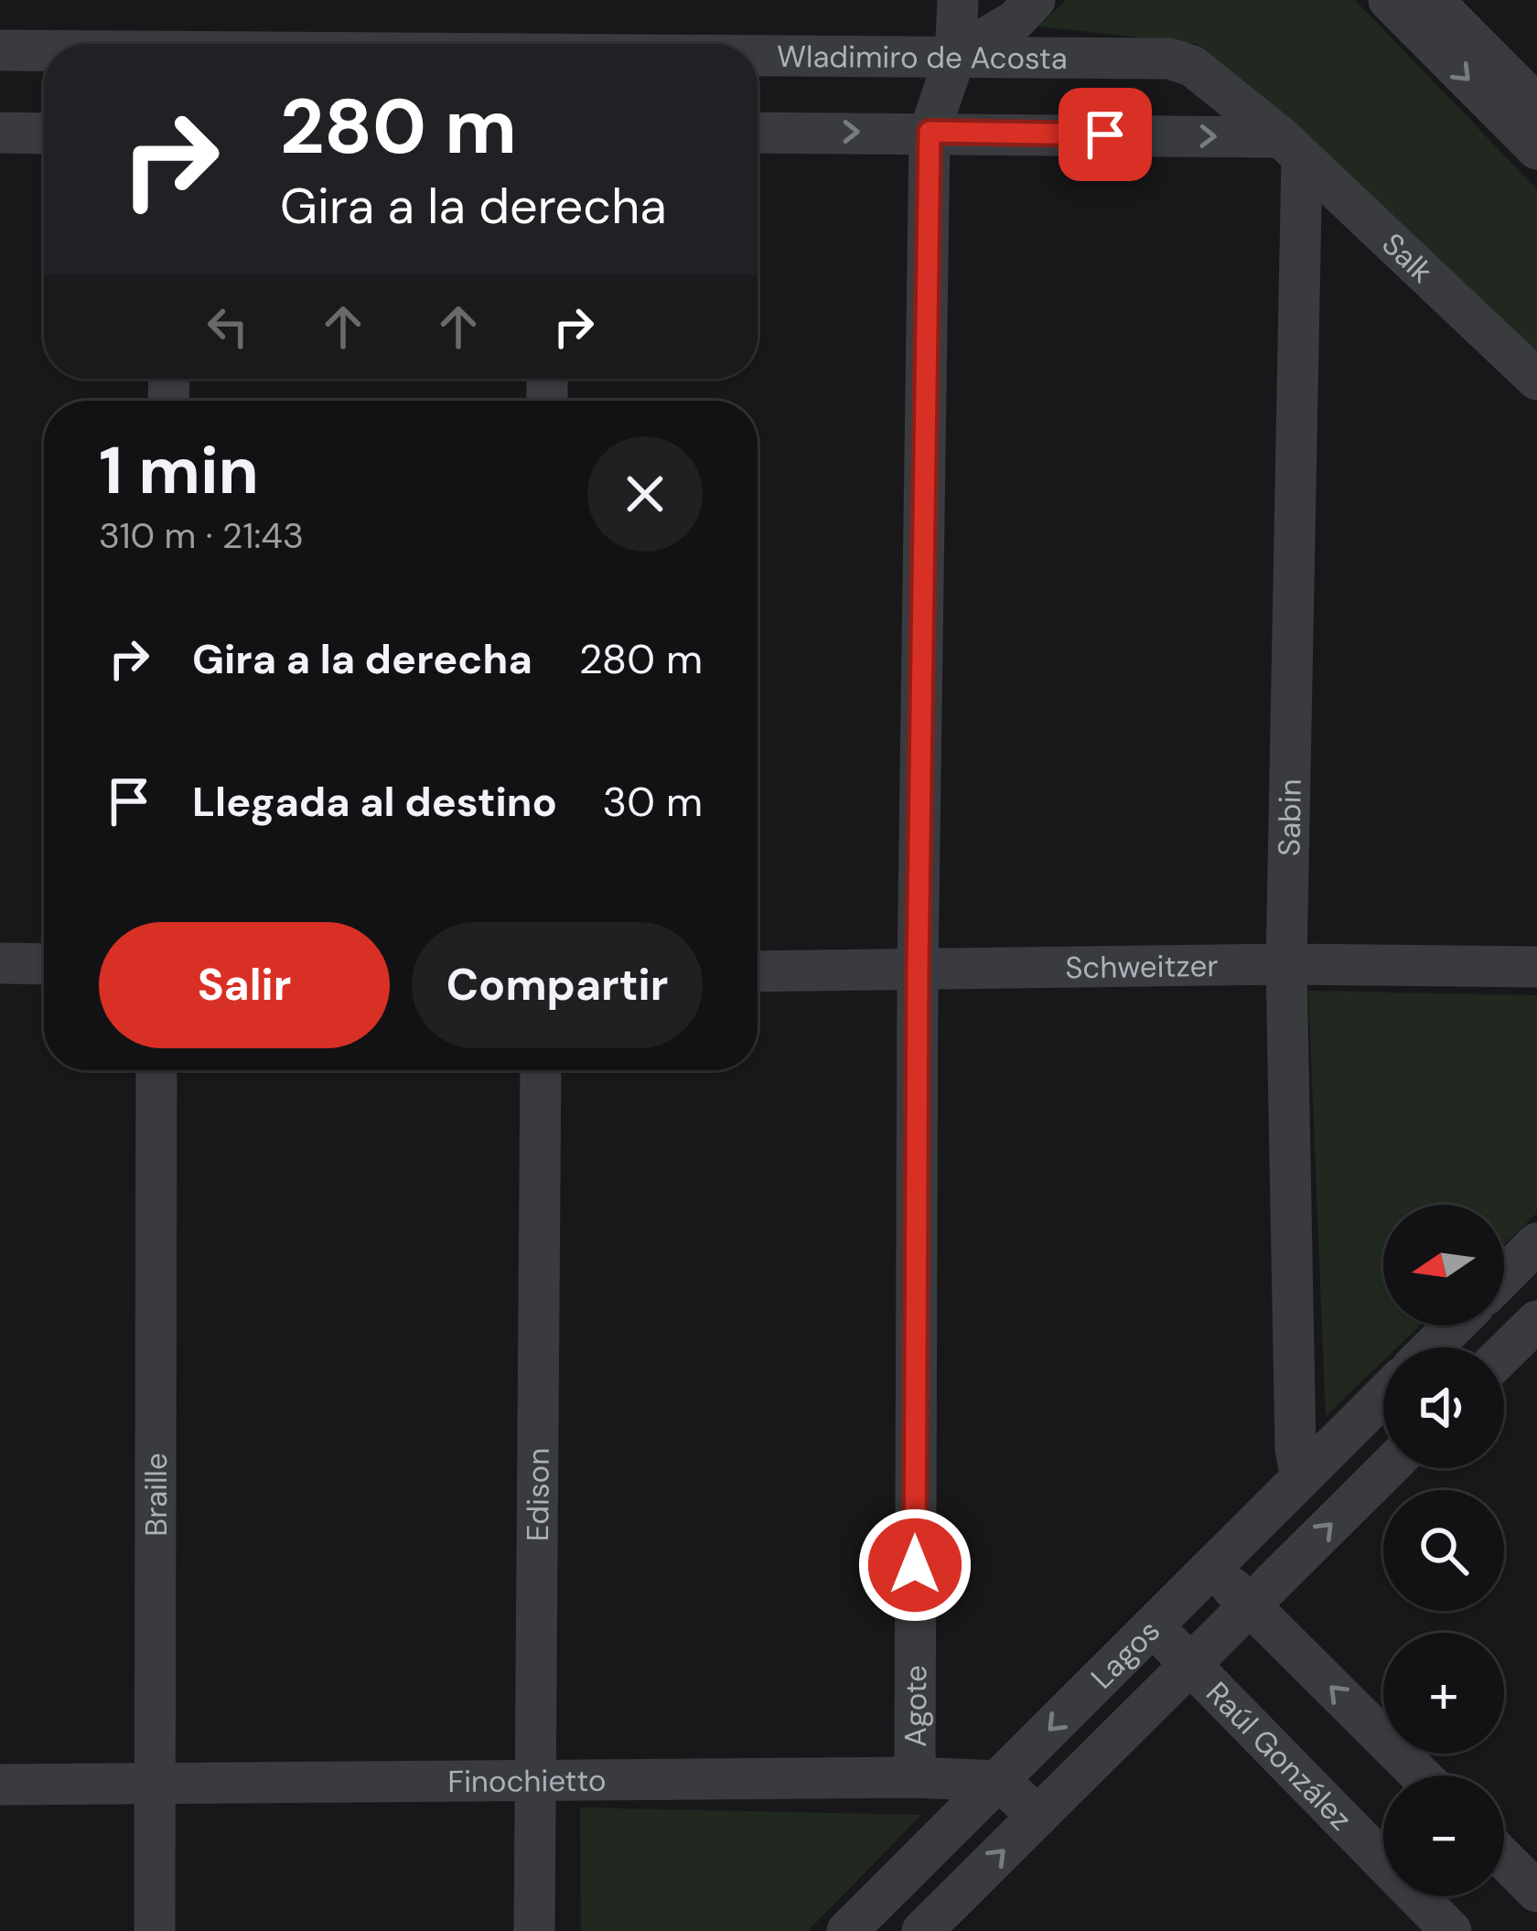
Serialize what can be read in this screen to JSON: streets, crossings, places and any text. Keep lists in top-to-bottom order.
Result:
{
  "streets": {
    "street": [
      "Wladimiro de Acosta",
      "Salk",
      "Sabin",
      "Schweitzer",
      "Braille",
      "Edison",
      "Lagos",
      "Agote",
      "Raúl González",
      "Finochietto"
    ]
  },
  "crossings": [
    ["Wladimiro de Acosta", "Salk"],
    ["Wladimiro de Acosta", "Sabin"],
    ["Wladimiro de Acosta", "Agote"],
    ["Salk", "Sabin"],
    ["Sabin", "Schweitzer"],
    ["Sabin", "Lagos"],
    ["Schweitzer", "Agote"],
    ["Braille", "Finochietto"],
    ["Edison", "Finochietto"],
    ["Lagos", "Raúl González"],
    ["Lagos", "Finochietto"],
    ["Agote", "Finochietto"]
  ],
  "north": "left",
  "page": {
    "turn": ["280 m", "Gira a la derecha"],
    "heading": ["1 min", "310 m · 21:43"],
    "list": [
      {
        "name": "Gira a la derecha",
        "value": "280 m"
      },
      {
        "name": "Llegada al destino",
        "value": "30 m"
      }
    ],
    "buttons": ["Salir", "Compartir"],
    "map_buttons": ["+", "−"]
  }
}
